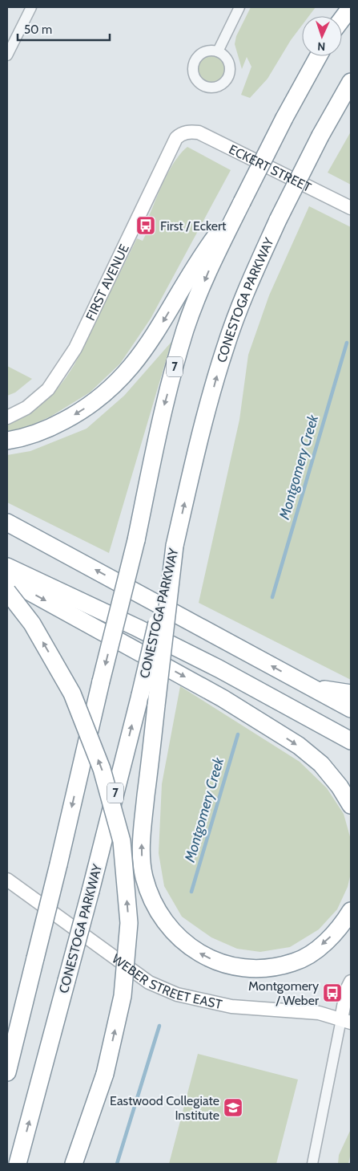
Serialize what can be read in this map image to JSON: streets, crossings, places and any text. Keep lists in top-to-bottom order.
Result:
{
  "streets": {
    "highway": ["CONESTOGA PARKWAY", "7"],
    "street": ["ECKERT STREET", "FIRST AVENUE", "WEBER STREET EAST"]
  },
  "crossings": [
    ["ECKERT STREET", "FIRST AVENUE"]
  ],
  "water": ["Montgomery Creek"],
  "places": {
    "bus stop": ["First / Eckert", "Montgomery / Weber"],
    "school or university": ["Eastwood Collegiate Institute"]
  },
  "scale_bar": "50 m",
  "north": "bottom"
}
